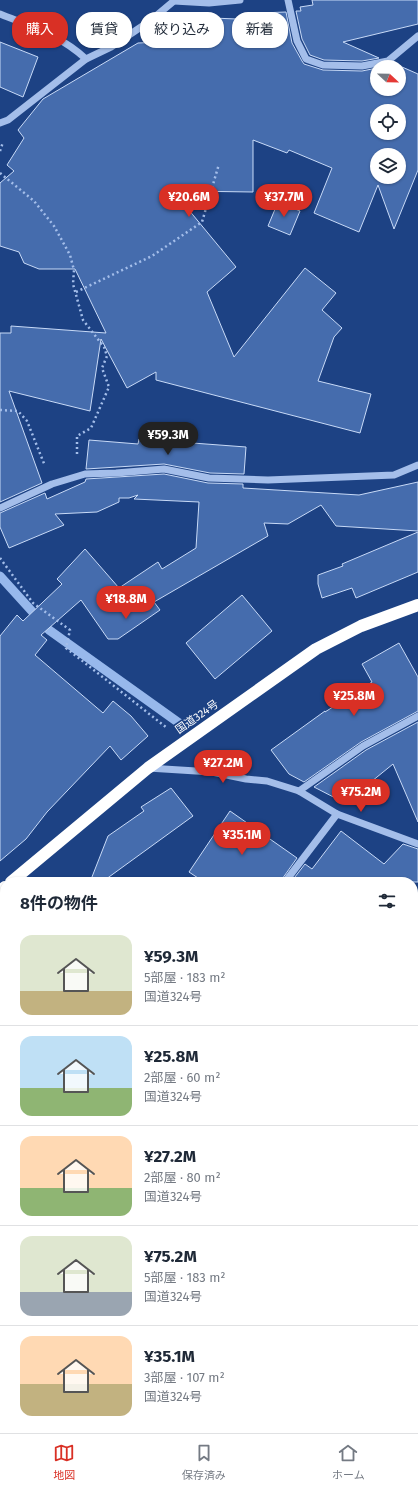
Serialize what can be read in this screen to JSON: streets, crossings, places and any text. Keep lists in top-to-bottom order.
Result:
{
  "streets": {
    "highway": ["国道324号"]
  },
  "north": "right",
  "page": {
    "chip": [
      "購入",
      "賃貸",
      "絞り込み",
      "新着"
    ],
    "price": [
      "¥20.6M",
      "¥37.7M",
      "¥59.3M",
      "¥18.8M",
      "¥25.8M",
      "¥27.2M",
      "¥75.2M",
      "¥35.1M"
    ],
    "heading": "8件の物件",
    "list": [
      {
        "name": "¥59.3M",
        "note": "5部屋 · 183 m² · 国道324号"
      },
      {
        "name": "¥25.8M",
        "note": "2部屋 · 60 m² · 国道324号"
      },
      {
        "name": "¥27.2M",
        "note": "2部屋 · 80 m² · 国道324号"
      },
      {
        "name": "¥75.2M",
        "note": "5部屋 · 183 m² · 国道324号"
      },
      {
        "name": "¥35.1M",
        "note": "3部屋 · 107 m² · 国道324号"
      }
    ],
    "tabs": ["地図", "保存済み", "ホーム"]
  }
}
